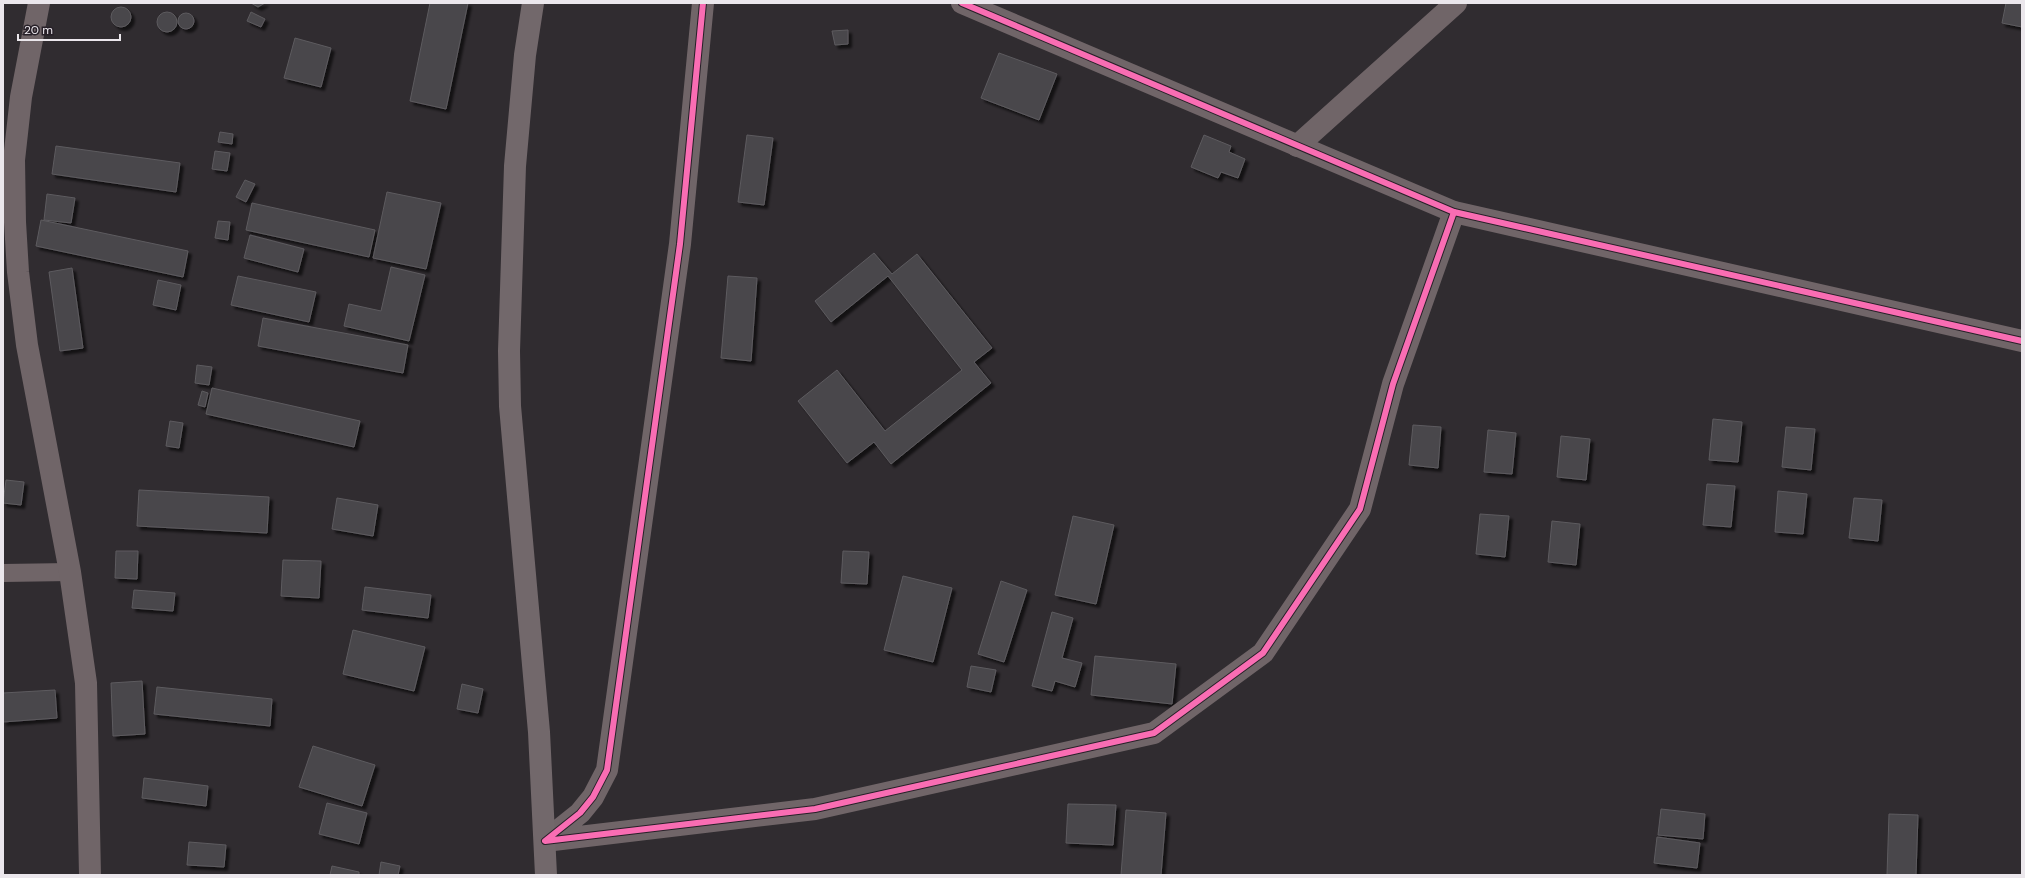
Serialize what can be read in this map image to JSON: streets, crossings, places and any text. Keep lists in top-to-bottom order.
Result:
{
  "scale_bar": "20 m"
}
